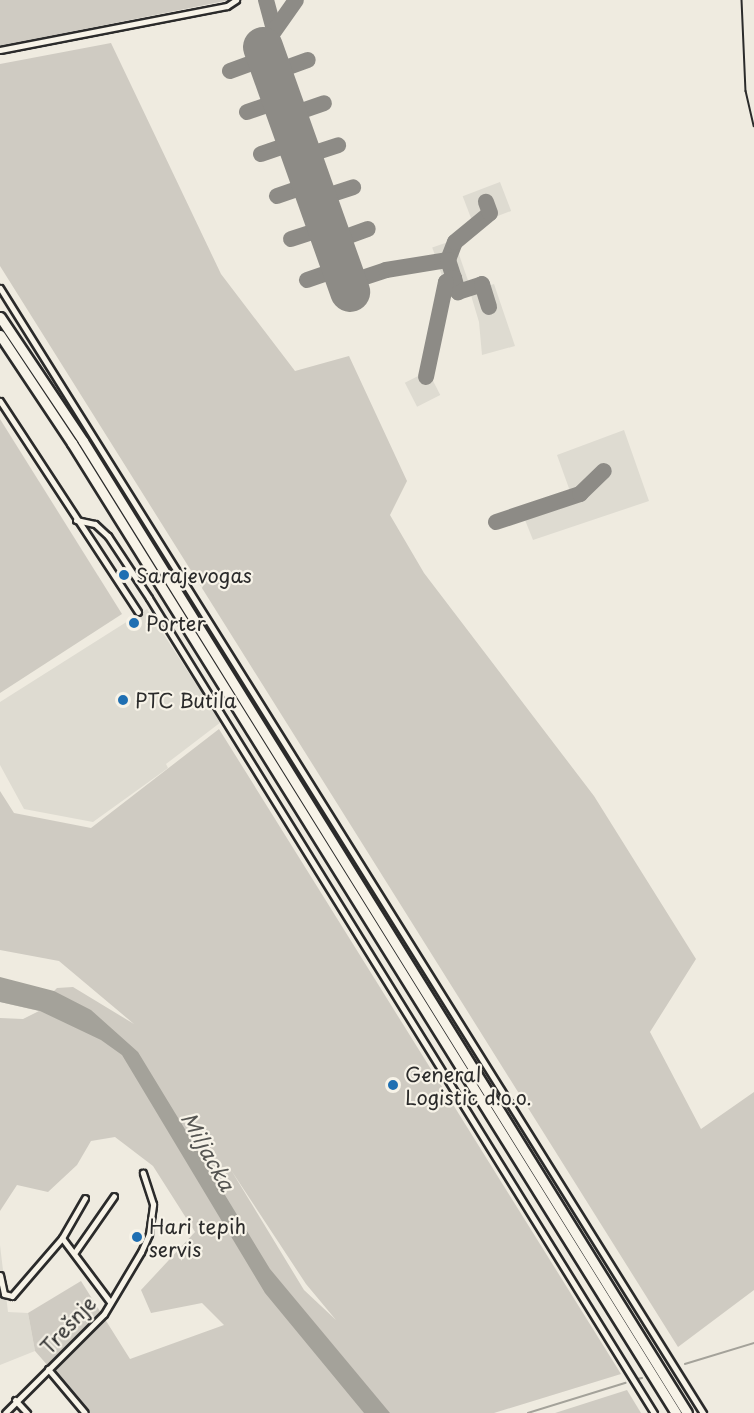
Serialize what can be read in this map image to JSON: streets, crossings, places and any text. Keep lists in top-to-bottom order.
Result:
{
  "streets": {
    "street": ["Trešnje"]
  },
  "water": ["Miljacka"],
  "places": [
    "Sarajevogas",
    "Porter",
    "PTC Butila",
    "General Logistic d.o.o.",
    "Hari tepih servis"
  ]
}
